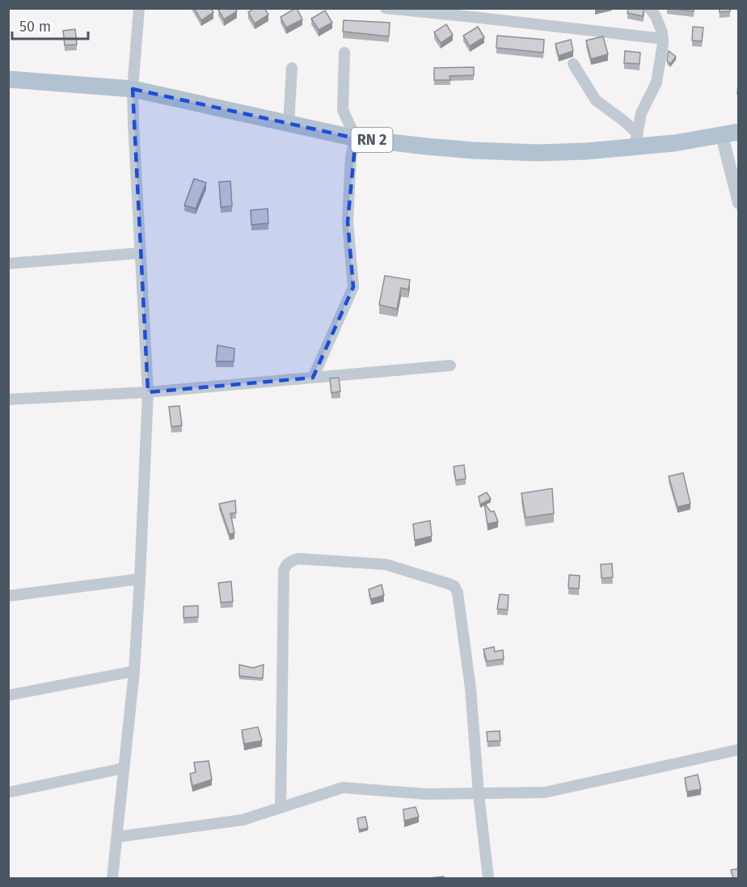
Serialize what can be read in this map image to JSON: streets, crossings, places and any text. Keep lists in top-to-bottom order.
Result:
{
  "streets": {
    "main road": ["RN 2"]
  },
  "scale_bar": "50 m"
}
